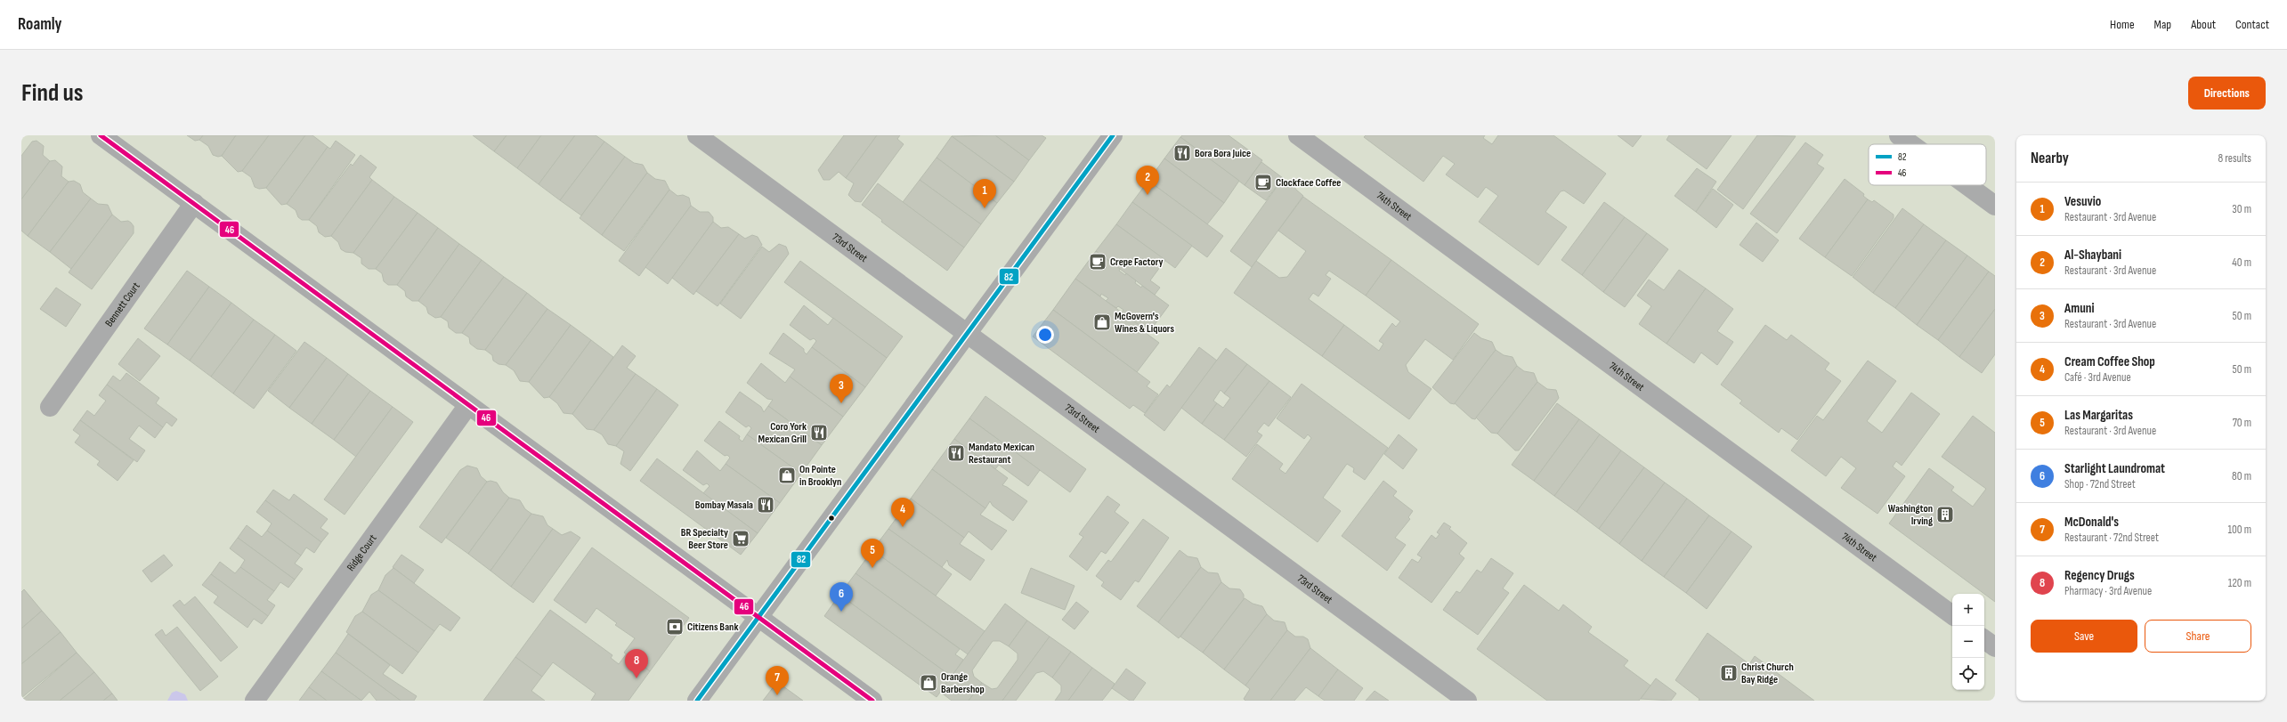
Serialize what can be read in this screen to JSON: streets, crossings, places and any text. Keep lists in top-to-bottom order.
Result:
{
  "streets": {
    "street": [
      "74th Street",
      "73rd Street",
      "Bennett Court",
      "Ridge Court"
    ]
  },
  "places": {
    "restaurant": [
      "Bora Bora Juice",
      "Coro York Mexican Grill",
      "Mandato Mexican Restaurant",
      "Bombay Masala"
    ],
    "cafe": ["Clockface Coffee", "Crepe Factory"],
    "shop": ["McGovern's Wines & Liquors", "On Pointe in Brooklyn", "Orange Barbershop"],
    "building": ["Washington Irving", "Christ Church Bay Ridge"],
    "supermarket": ["BR Specialty Beer Store"],
    "bank": ["Citizens Bank"]
  },
  "lines": ["transit line 82", "transit line 46"],
  "legend": ["82", "46"],
  "page": {
    "header": "Roamly",
    "nav": [
      "Home",
      "Map",
      "About",
      "Contact"
    ],
    "buttons": [
      "Directions",
      ["Save", "Share"]
    ],
    "title": "Find us",
    "heading": ["Nearby", "8 results"],
    "pins": [
      "2",
      "1",
      "3",
      "4",
      "5",
      "6",
      "8",
      "7"
    ],
    "list": [
      {
        "mark": "1",
        "name": "Vesuvio",
        "note": "Restaurant · 3rd Avenue",
        "value": "30 m"
      },
      {
        "mark": "2",
        "name": "Al-Shaybani",
        "note": "Restaurant · 3rd Avenue",
        "value": "40 m"
      },
      {
        "mark": "3",
        "name": "Amuni",
        "note": "Restaurant · 3rd Avenue",
        "value": "50 m"
      },
      {
        "mark": "4",
        "name": "Cream Coffee Shop",
        "note": "Café · 3rd Avenue",
        "value": "50 m"
      },
      {
        "mark": "5",
        "name": "Las Margaritas",
        "note": "Restaurant · 3rd Avenue",
        "value": "70 m"
      },
      {
        "mark": "6",
        "name": "Starlight Laundromat",
        "note": "Shop · 72nd Street",
        "value": "80 m"
      },
      {
        "mark": "7",
        "name": "McDonald's",
        "note": "Restaurant · 72nd Street",
        "value": "100 m"
      },
      {
        "mark": "8",
        "name": "Regency Drugs",
        "note": "Pharmacy · 3rd Avenue",
        "value": "120 m"
      }
    ],
    "map_buttons": ["+", "−"]
  }
}
